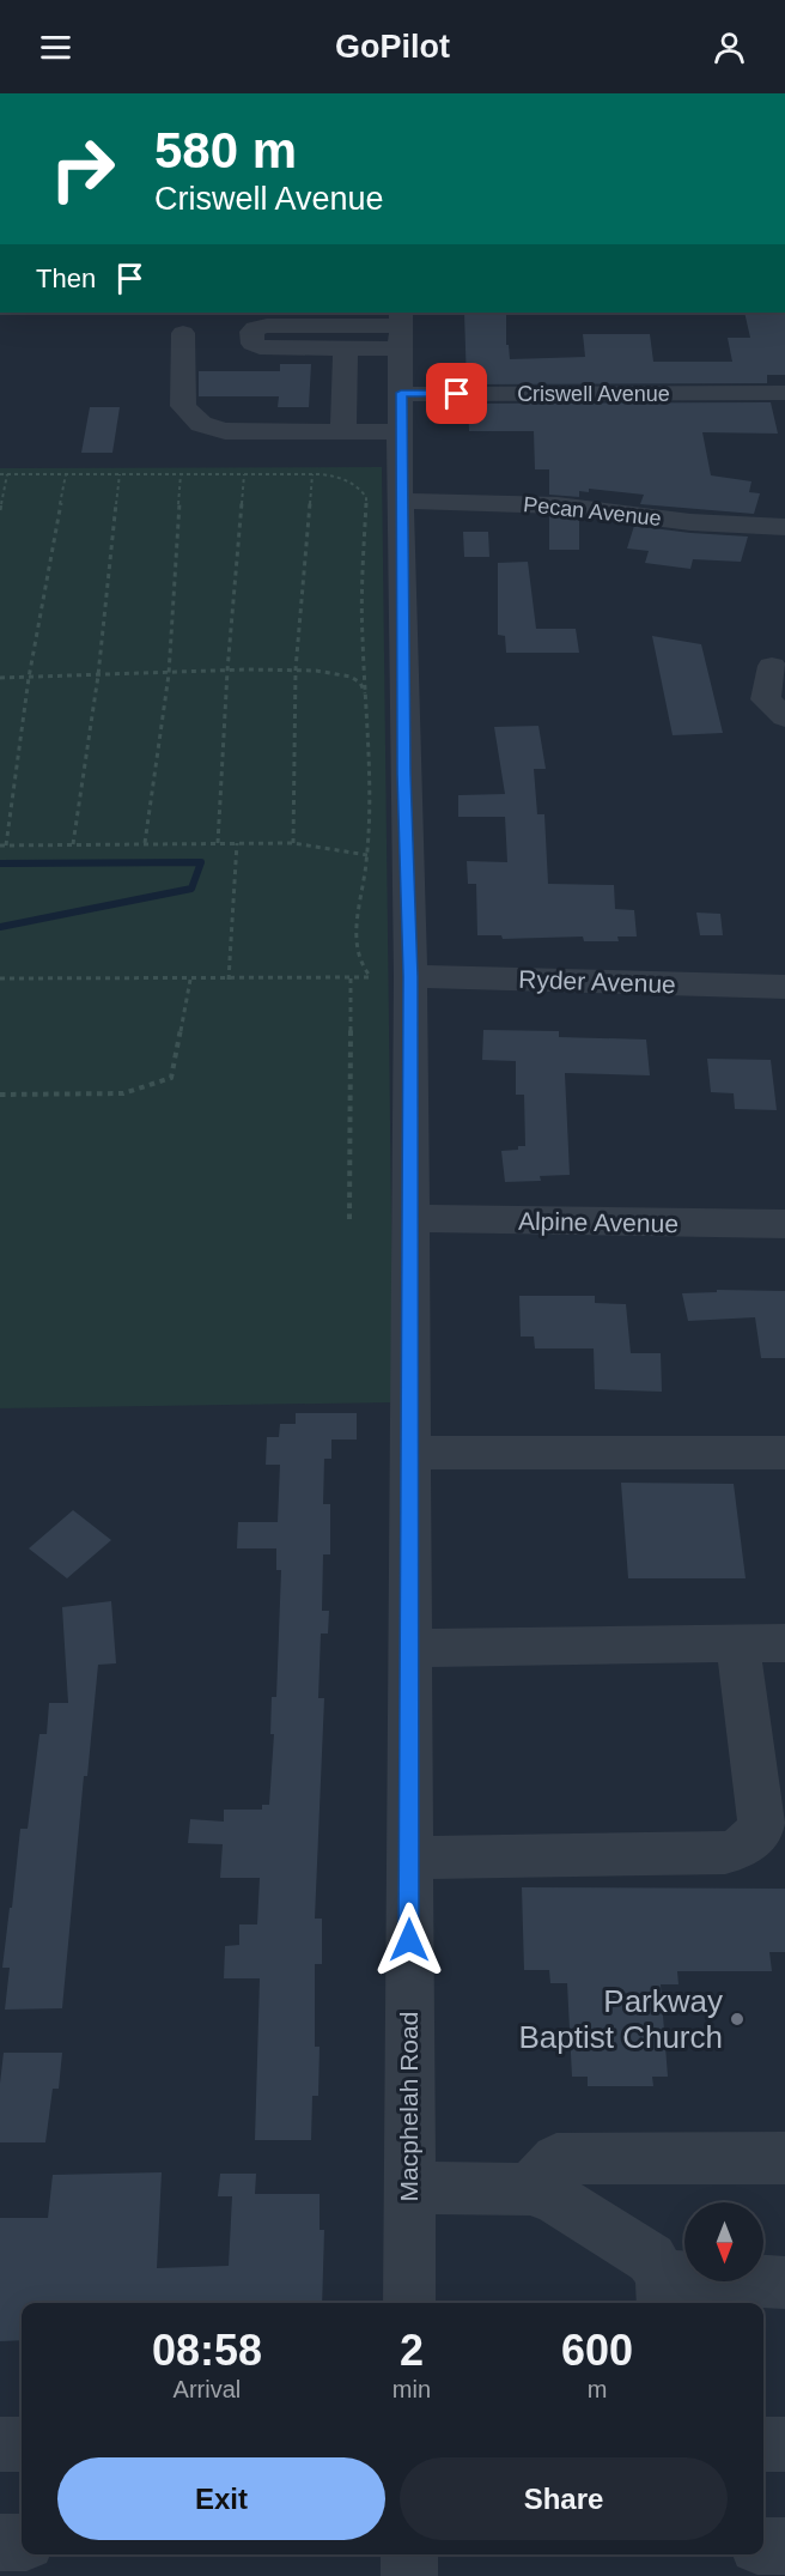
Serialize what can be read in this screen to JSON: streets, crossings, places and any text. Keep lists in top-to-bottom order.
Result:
{
  "streets": {
    "street": [
      "Criswell Avenue",
      "Pecan Avenue",
      "Ryder Avenue",
      "Alpine Avenue",
      "Macphelah Road"
    ]
  },
  "crossings": [
    ["Criswell Avenue", "Macphelah Road"],
    ["Pecan Avenue", "Macphelah Road"],
    ["Ryder Avenue", "Macphelah Road"],
    ["Alpine Avenue", "Macphelah Road"]
  ],
  "places": ["Parkway Baptist Church"],
  "north": "bottom",
  "page": {
    "header": "GoPilot",
    "turn": ["580 m", "Criswell Avenue"],
    "then": "Then",
    "eta": [
      "08:58",
      "Arrival",
      "2",
      "min",
      "600",
      "m"
    ],
    "buttons": ["Exit", "Share"]
  }
}
